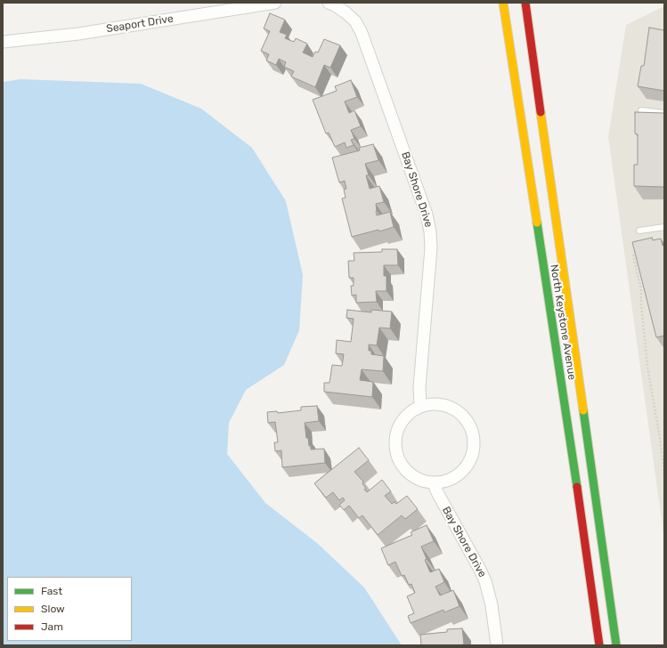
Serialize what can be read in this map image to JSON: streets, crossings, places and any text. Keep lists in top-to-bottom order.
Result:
{
  "streets": {
    "main road": ["North Keystone Avenue"],
    "street": ["Seaport Drive", "Bay Shore Drive"]
  },
  "legend": ["Fast", "Slow", "Jam"]
}
